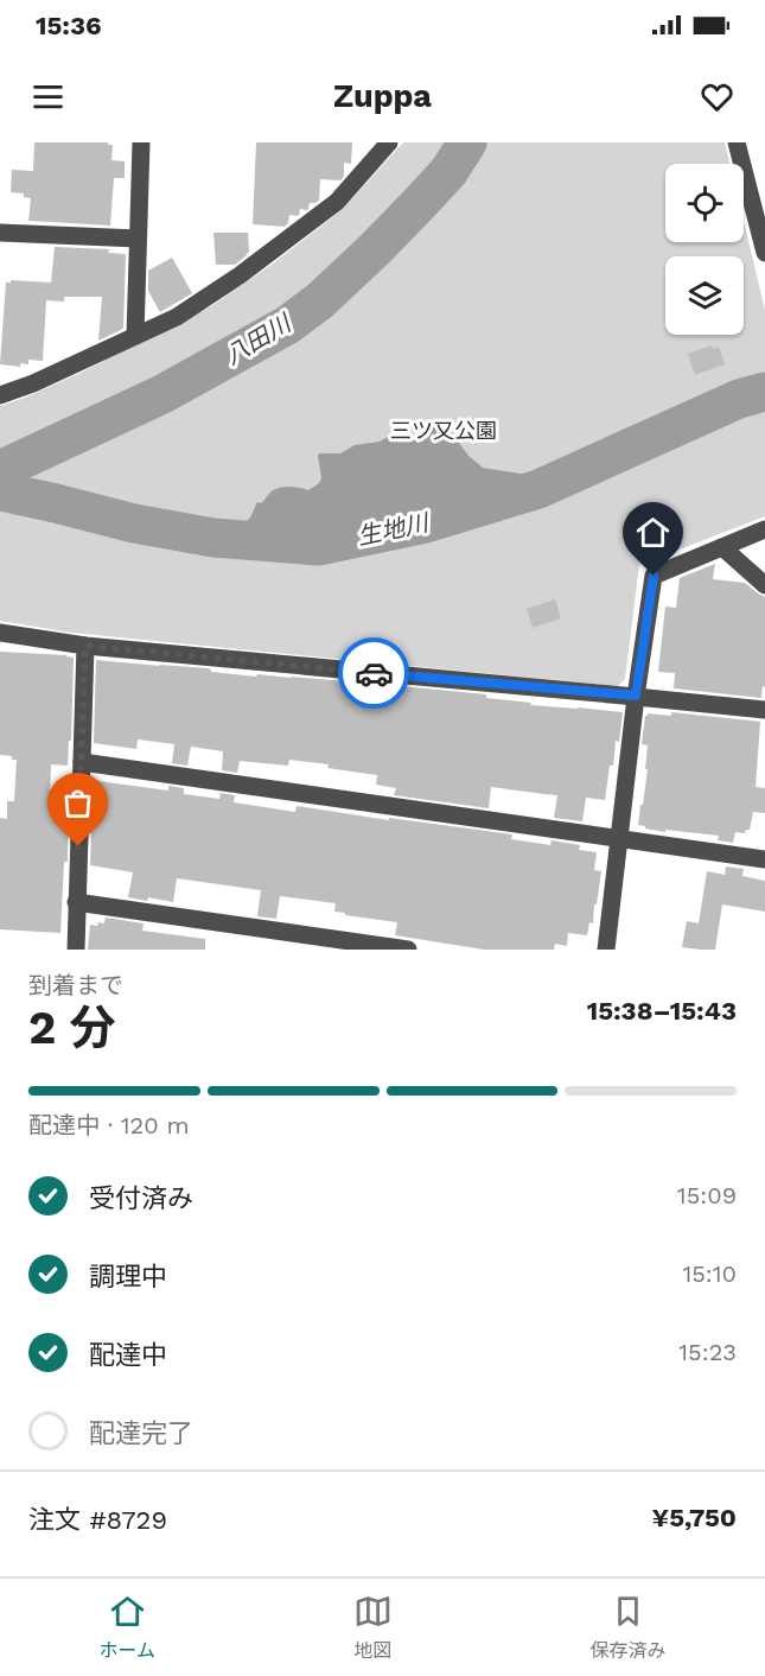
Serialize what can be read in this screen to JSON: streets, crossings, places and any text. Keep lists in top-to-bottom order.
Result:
{
  "water": ["八田川", "生地川"],
  "parks": ["三ツ又公園"],
  "page": {
    "status": "15:36",
    "header": "Zuppa",
    "heading": ["2 分", "到着まで", "15:38–15:43"],
    "panel": ["注文 #8729", "¥5,750"],
    "bar": "配達中 · 120 m",
    "list": [
      ["受付済み", "15:09"],
      ["調理中", "15:10"],
      ["配達中", "15:23"],
      "配達完了"
    ],
    "tabs": ["ホーム", "地図", "保存済み"]
  }
}
